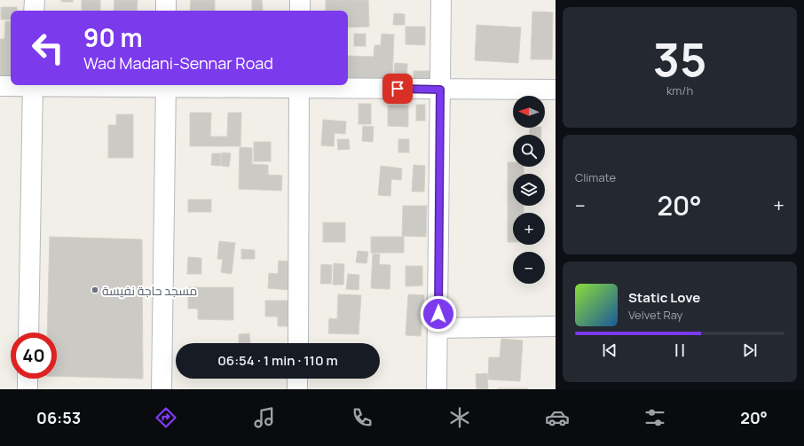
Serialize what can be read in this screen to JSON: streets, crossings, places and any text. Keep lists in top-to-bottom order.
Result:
{
  "places": ["مسجد حاجة نفيسة"],
  "north": "left",
  "page": {
    "tile": [
      ["35", "km/h"],
      "Climate"
    ],
    "turn": ["90 m", "Wad Madani-Sennar Road"],
    "map_buttons": ["+", "−"],
    "heat": ["−", "20°", "+"],
    "song": ["Static Love", "Velvet Ray"],
    "limit": "40",
    "trip": "06:54 · 1 min · 110 m",
    "tabs": ["06:53", "20°"]
  }
}
